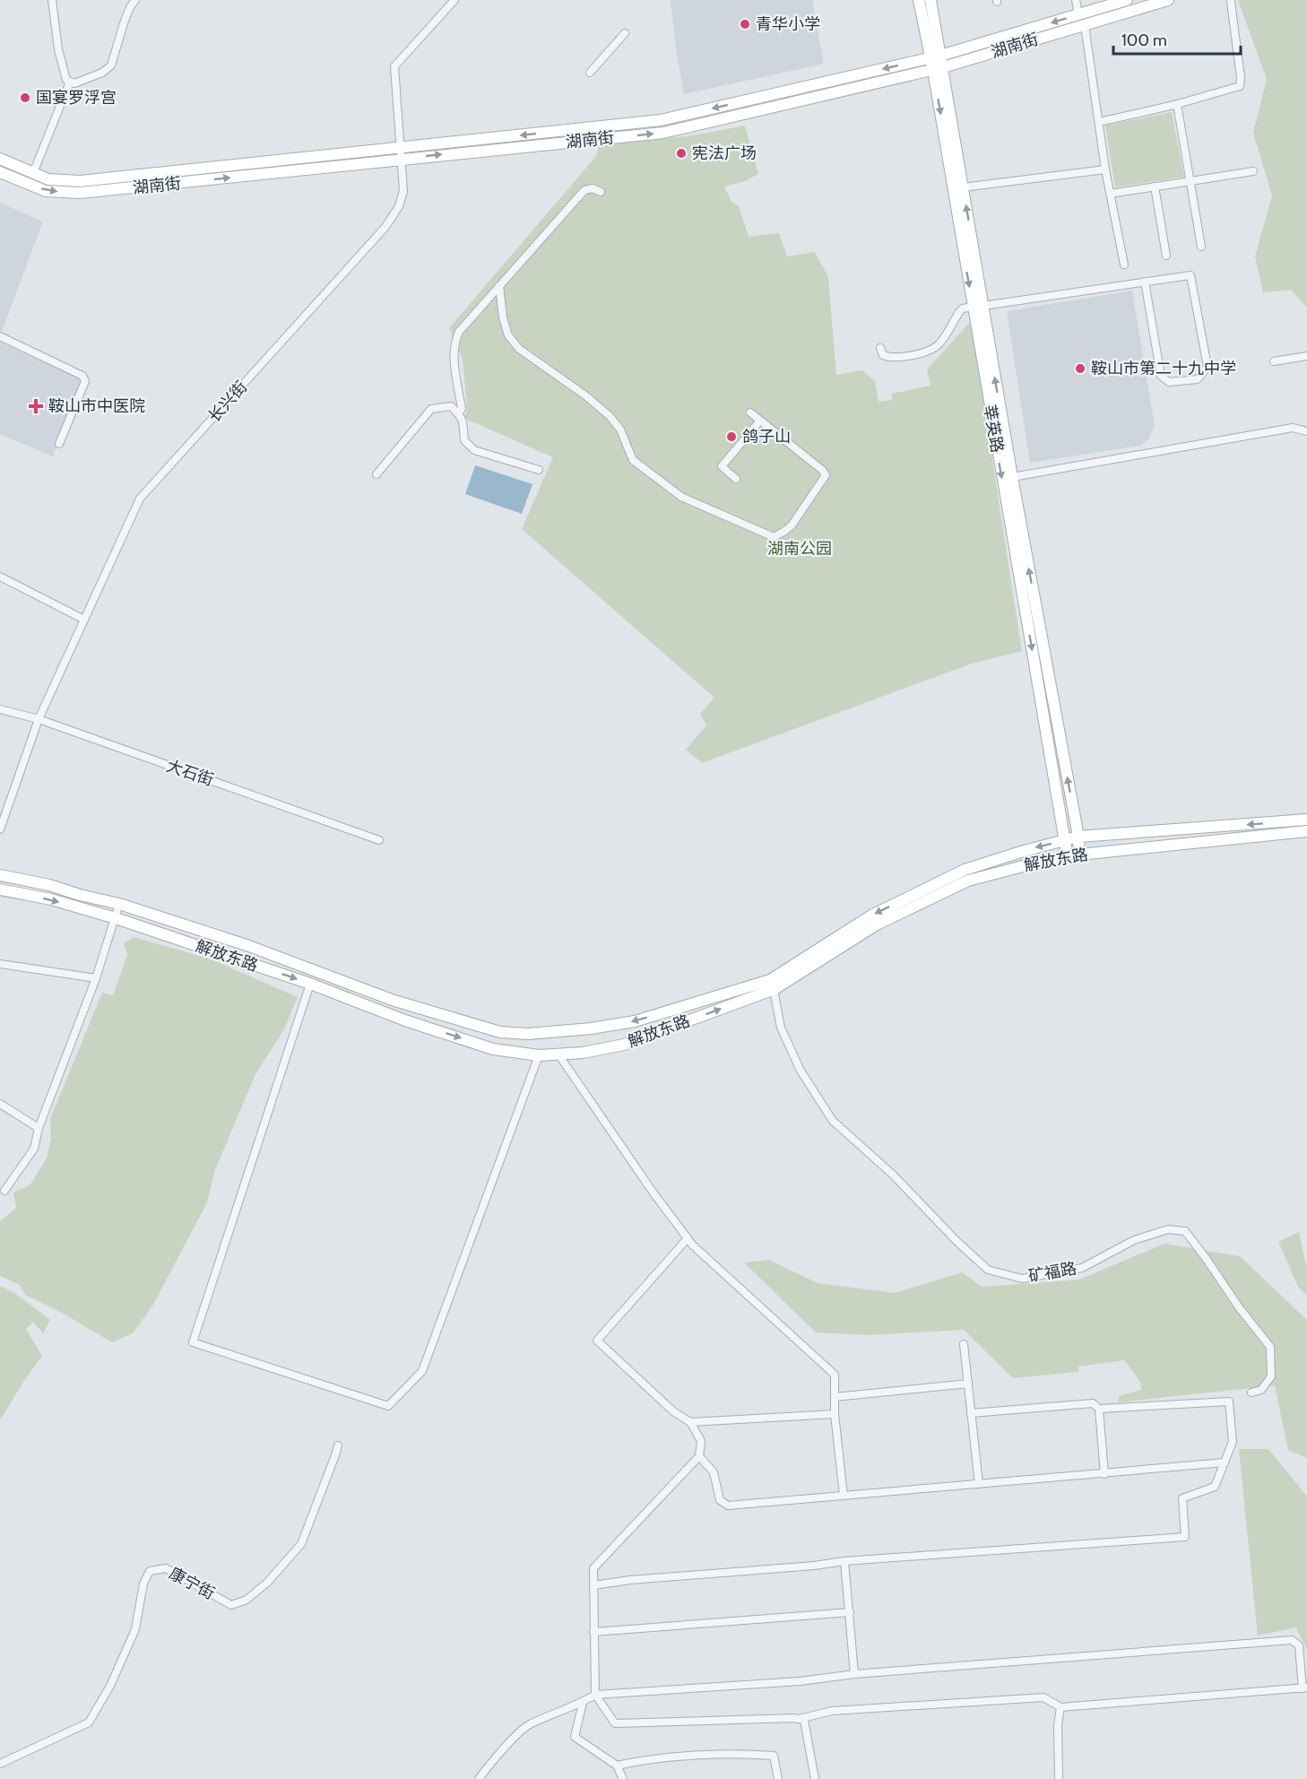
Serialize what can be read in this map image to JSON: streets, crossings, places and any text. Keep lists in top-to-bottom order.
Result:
{
  "streets": {
    "main road": ["湖南街", "莘英路", "解放东路"],
    "street": [
      "长兴街",
      "大石街",
      "矿福路",
      "康宁街"
    ]
  },
  "crossings": [
    ["湖南街", "长兴街"],
    ["湖南街", "莘英路"],
    ["长兴街", "大石街"],
    ["莘英路", "解放东路"],
    ["解放东路", "矿福路"]
  ],
  "parks": ["湖南公园"],
  "places": {
    "other": [
      "青华小学",
      "国宴罗浮宫",
      "宪法广场",
      "鞍山市第二十九中学",
      "鸽子山"
    ],
    "health": ["鞍山市中医院"]
  },
  "scale_bar": "100 m"
}
